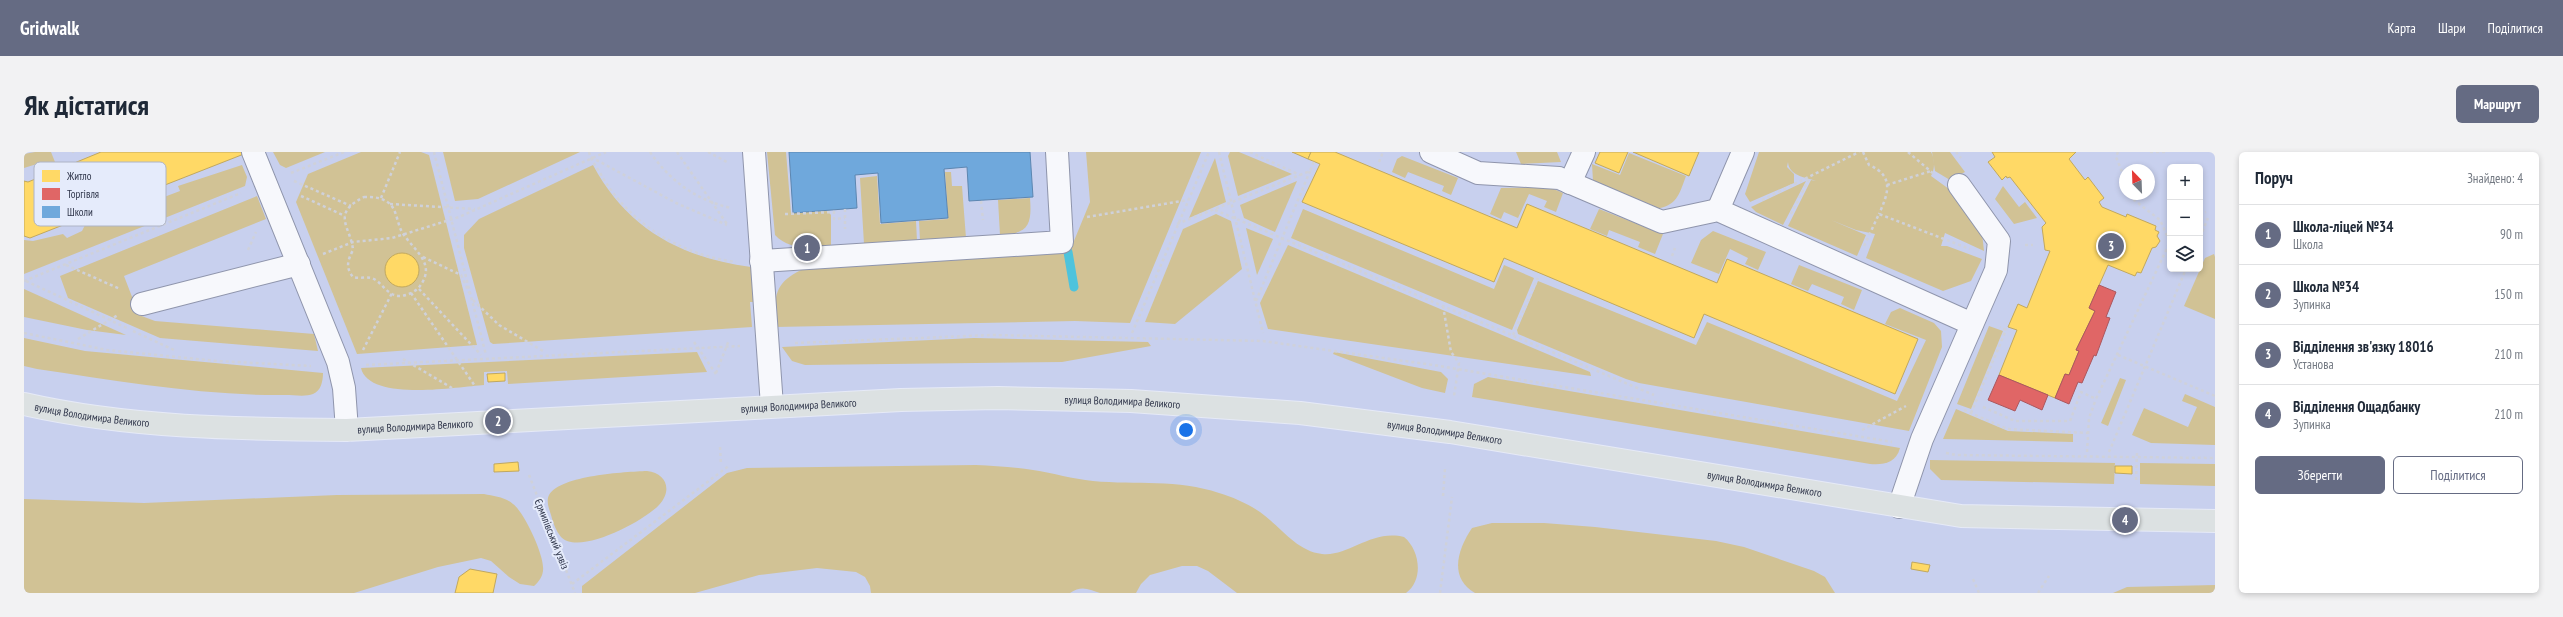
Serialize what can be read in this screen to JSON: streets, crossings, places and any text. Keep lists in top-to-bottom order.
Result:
{
  "streets": {
    "main road": ["вулиця Володимира Великого"],
    "path": ["Єрмилівський узвіз"]
  },
  "legend": ["Житло", "Торгівля", "Школи"],
  "north": "top left",
  "page": {
    "header": "Gridwalk",
    "nav": ["Карта", "Шари", "Поділитися"],
    "buttons": [
      "Маршрут",
      ["Зберегти", "Поділитися"]
    ],
    "title": "Як дістатися",
    "heading": ["Поруч", "Знайдено: 4"],
    "map_buttons": ["+", "−"],
    "list": [
      {
        "mark": "1",
        "name": "Школа-ліцей №34",
        "note": "Школа",
        "value": "90 m"
      },
      {
        "mark": "2",
        "name": "Школа №34",
        "note": "Зупинка",
        "value": "150 m"
      },
      {
        "mark": "3",
        "name": "Вiддiлення зв'язку 18016",
        "note": "Установа",
        "value": "210 m"
      },
      {
        "mark": "4",
        "name": "Відділення Ощадбанку",
        "note": "Зупинка",
        "value": "210 m"
      }
    ],
    "pins": [
      "3",
      "1",
      "2",
      "4"
    ]
  }
}
